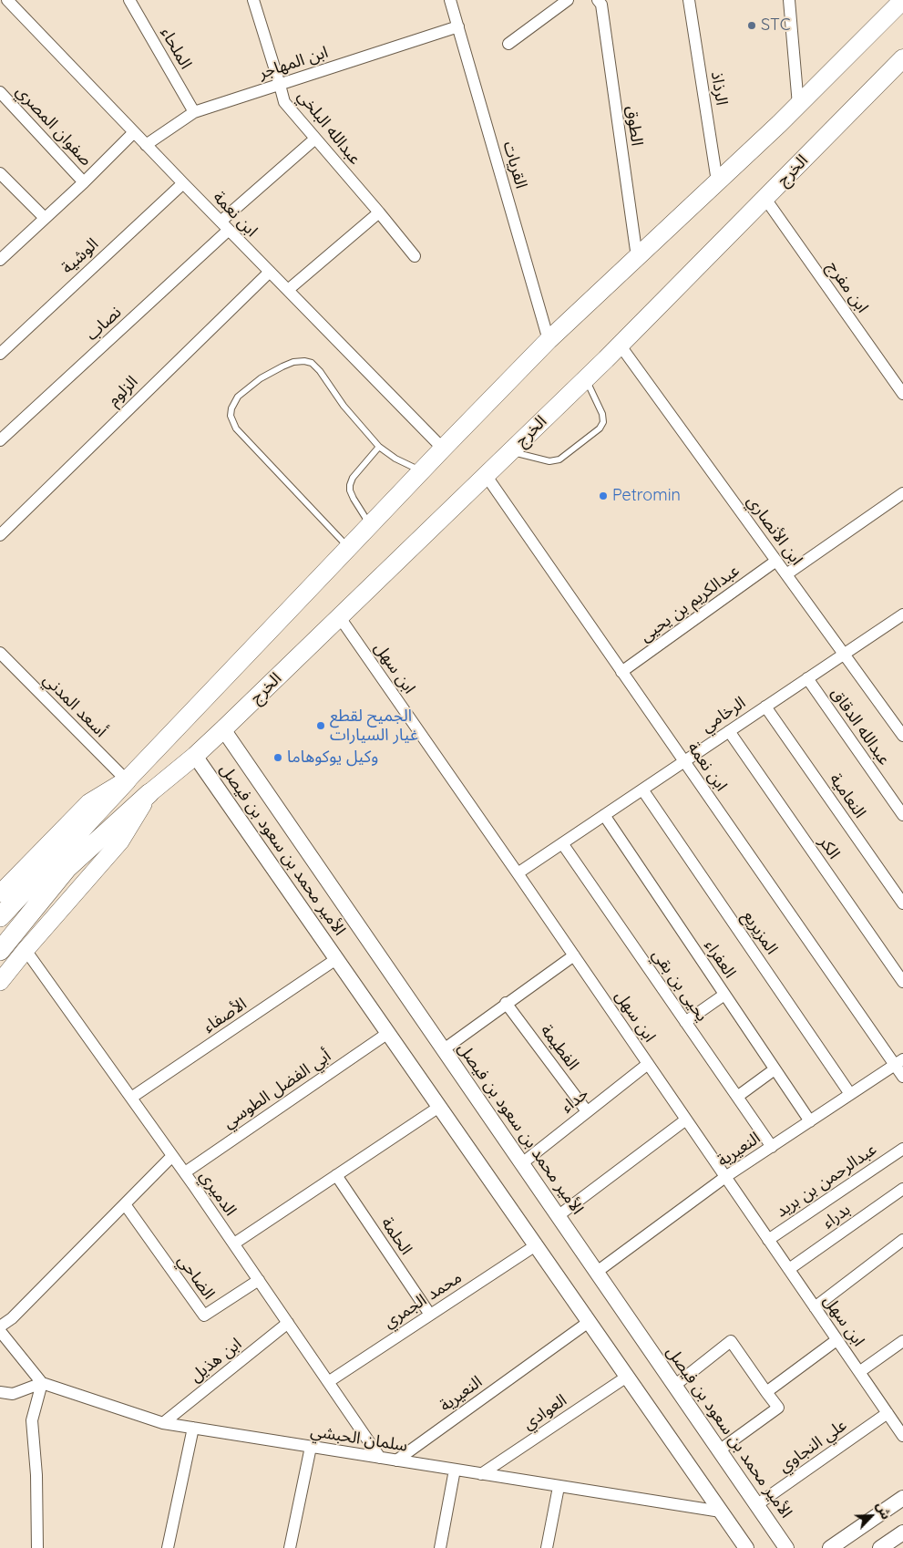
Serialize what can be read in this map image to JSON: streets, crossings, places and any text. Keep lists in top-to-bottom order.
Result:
{
  "streets": {
    "main road": ["الخرج"],
    "street": [
      "الملحاء",
      "ابن المهاجر",
      "الرذاذ",
      "صفوان المصري",
      "الطوق",
      "عبدالله البلخي",
      "القريات",
      "ابن نعمة",
      "الوشية",
      "ابن مفرج",
      "نصاب",
      "الزلوم",
      "ابن الأنصاري",
      "عبدالكريم بن يحيى",
      "ابن سهل",
      "أسعد المدني",
      "الرخامي",
      "عبدالله الدقاق",
      "النعامية",
      "الكر",
      "الأمير محمد بن سعود بن فيصل",
      "المزيريع",
      "العفراء",
      "يحيى بن بقي",
      "الأصفاء",
      "الفطيمة",
      "أبي الفضل الطوسي",
      "حداء",
      "النعيرية",
      "عبدالرحمن بن بريد",
      "الدميري",
      "بدراء",
      "الحلمة",
      "الضاحي",
      "محمد الجمري",
      "ابن هذيل",
      "العوادي",
      "سلمان الحبشي",
      "علي النجاوي"
    ]
  },
  "crossings": [
    ["الملحاء", "ابن المهاجر"],
    ["ابن المهاجر", "عبدالله البلخي"],
    ["ابن المهاجر", "القريات"],
    ["ابن المهاجر", "ابن نعمة"],
    ["الخرج", "ابن نعمة"],
    ["الخرج", "ابن مفرج"],
    ["الخرج", "ابن الأنصاري"],
    ["الخرج", "ابن سهل"],
    ["الخرج", "الأمير محمد بن سعود بن فيصل"],
    ["ابن نعمة", "الوشية"],
    ["ابن نعمة", "نصاب"],
    ["ابن نعمة", "الزلوم"],
    ["ابن نعمة", "عبدالكريم بن يحيى"],
    ["ابن نعمة", "الرخامي"],
    ["ابن نعمة", "النعيرية"],
    ["ابن الأنصاري", "عبدالكريم بن يحيى"],
    ["ابن الأنصاري", "الرخامي"],
    ["ابن سهل", "الرخامي"],
    ["ابن سهل", "حداء"],
    ["ابن سهل", "النعيرية"],
    ["ابن سهل", "عبدالرحمن بن بريد"],
    ["ابن سهل", "بدراء"],
    ["ابن سهل", "علي النجاوي"],
    ["الرخامي", "عبدالله الدقاق"],
    ["الرخامي", "النعامية"],
    ["الرخامي", "الكر"],
    ["الرخامي", "المزيريع"],
    ["الرخامي", "العفراء"],
    ["الرخامي", "يحيى بن بقي"],
    ["الأمير محمد بن سعود بن فيصل", "الأصفاء"],
    ["الأمير محمد بن سعود بن فيصل", "أبي الفضل الطوسي"],
    ["الأمير محمد بن سعود بن فيصل", "حداء"],
    ["الأمير محمد بن سعود بن فيصل", "النعيرية"],
    ["الأمير محمد بن سعود بن فيصل", "محمد الجمري"],
    ["الأمير محمد بن سعود بن فيصل", "العوادي"],
    ["الأمير محمد بن سعود بن فيصل", "سلمان الحبشي"],
    ["الأمير محمد بن سعود بن فيصل", "علي النجاوي"],
    ["المزيريع", "النعيرية"],
    ["العفراء", "النعيرية"],
    ["يحيى بن بقي", "النعيرية"],
    ["الأصفاء", "الدميري"],
    ["الفطيمة", "حداء"],
    ["أبي الفضل الطوسي", "الدميري"],
    ["النعيرية", "سلمان الحبشي"],
    ["الدميري", "الضاحي"],
    ["الدميري", "محمد الجمري"],
    ["الدميري", "ابن هذيل"],
    ["الدميري", "سلمان الحبشي"],
    ["الحلمة", "محمد الجمري"],
    ["ابن هذيل", "سلمان الحبشي"],
    ["العوادي", "سلمان الحبشي"]
  ],
  "places": [
    "STC",
    "Petromin",
    "الجميح لقطع غيار السيارات",
    "وكيل يوكوهاما"
  ],
  "north": "top right"
}
